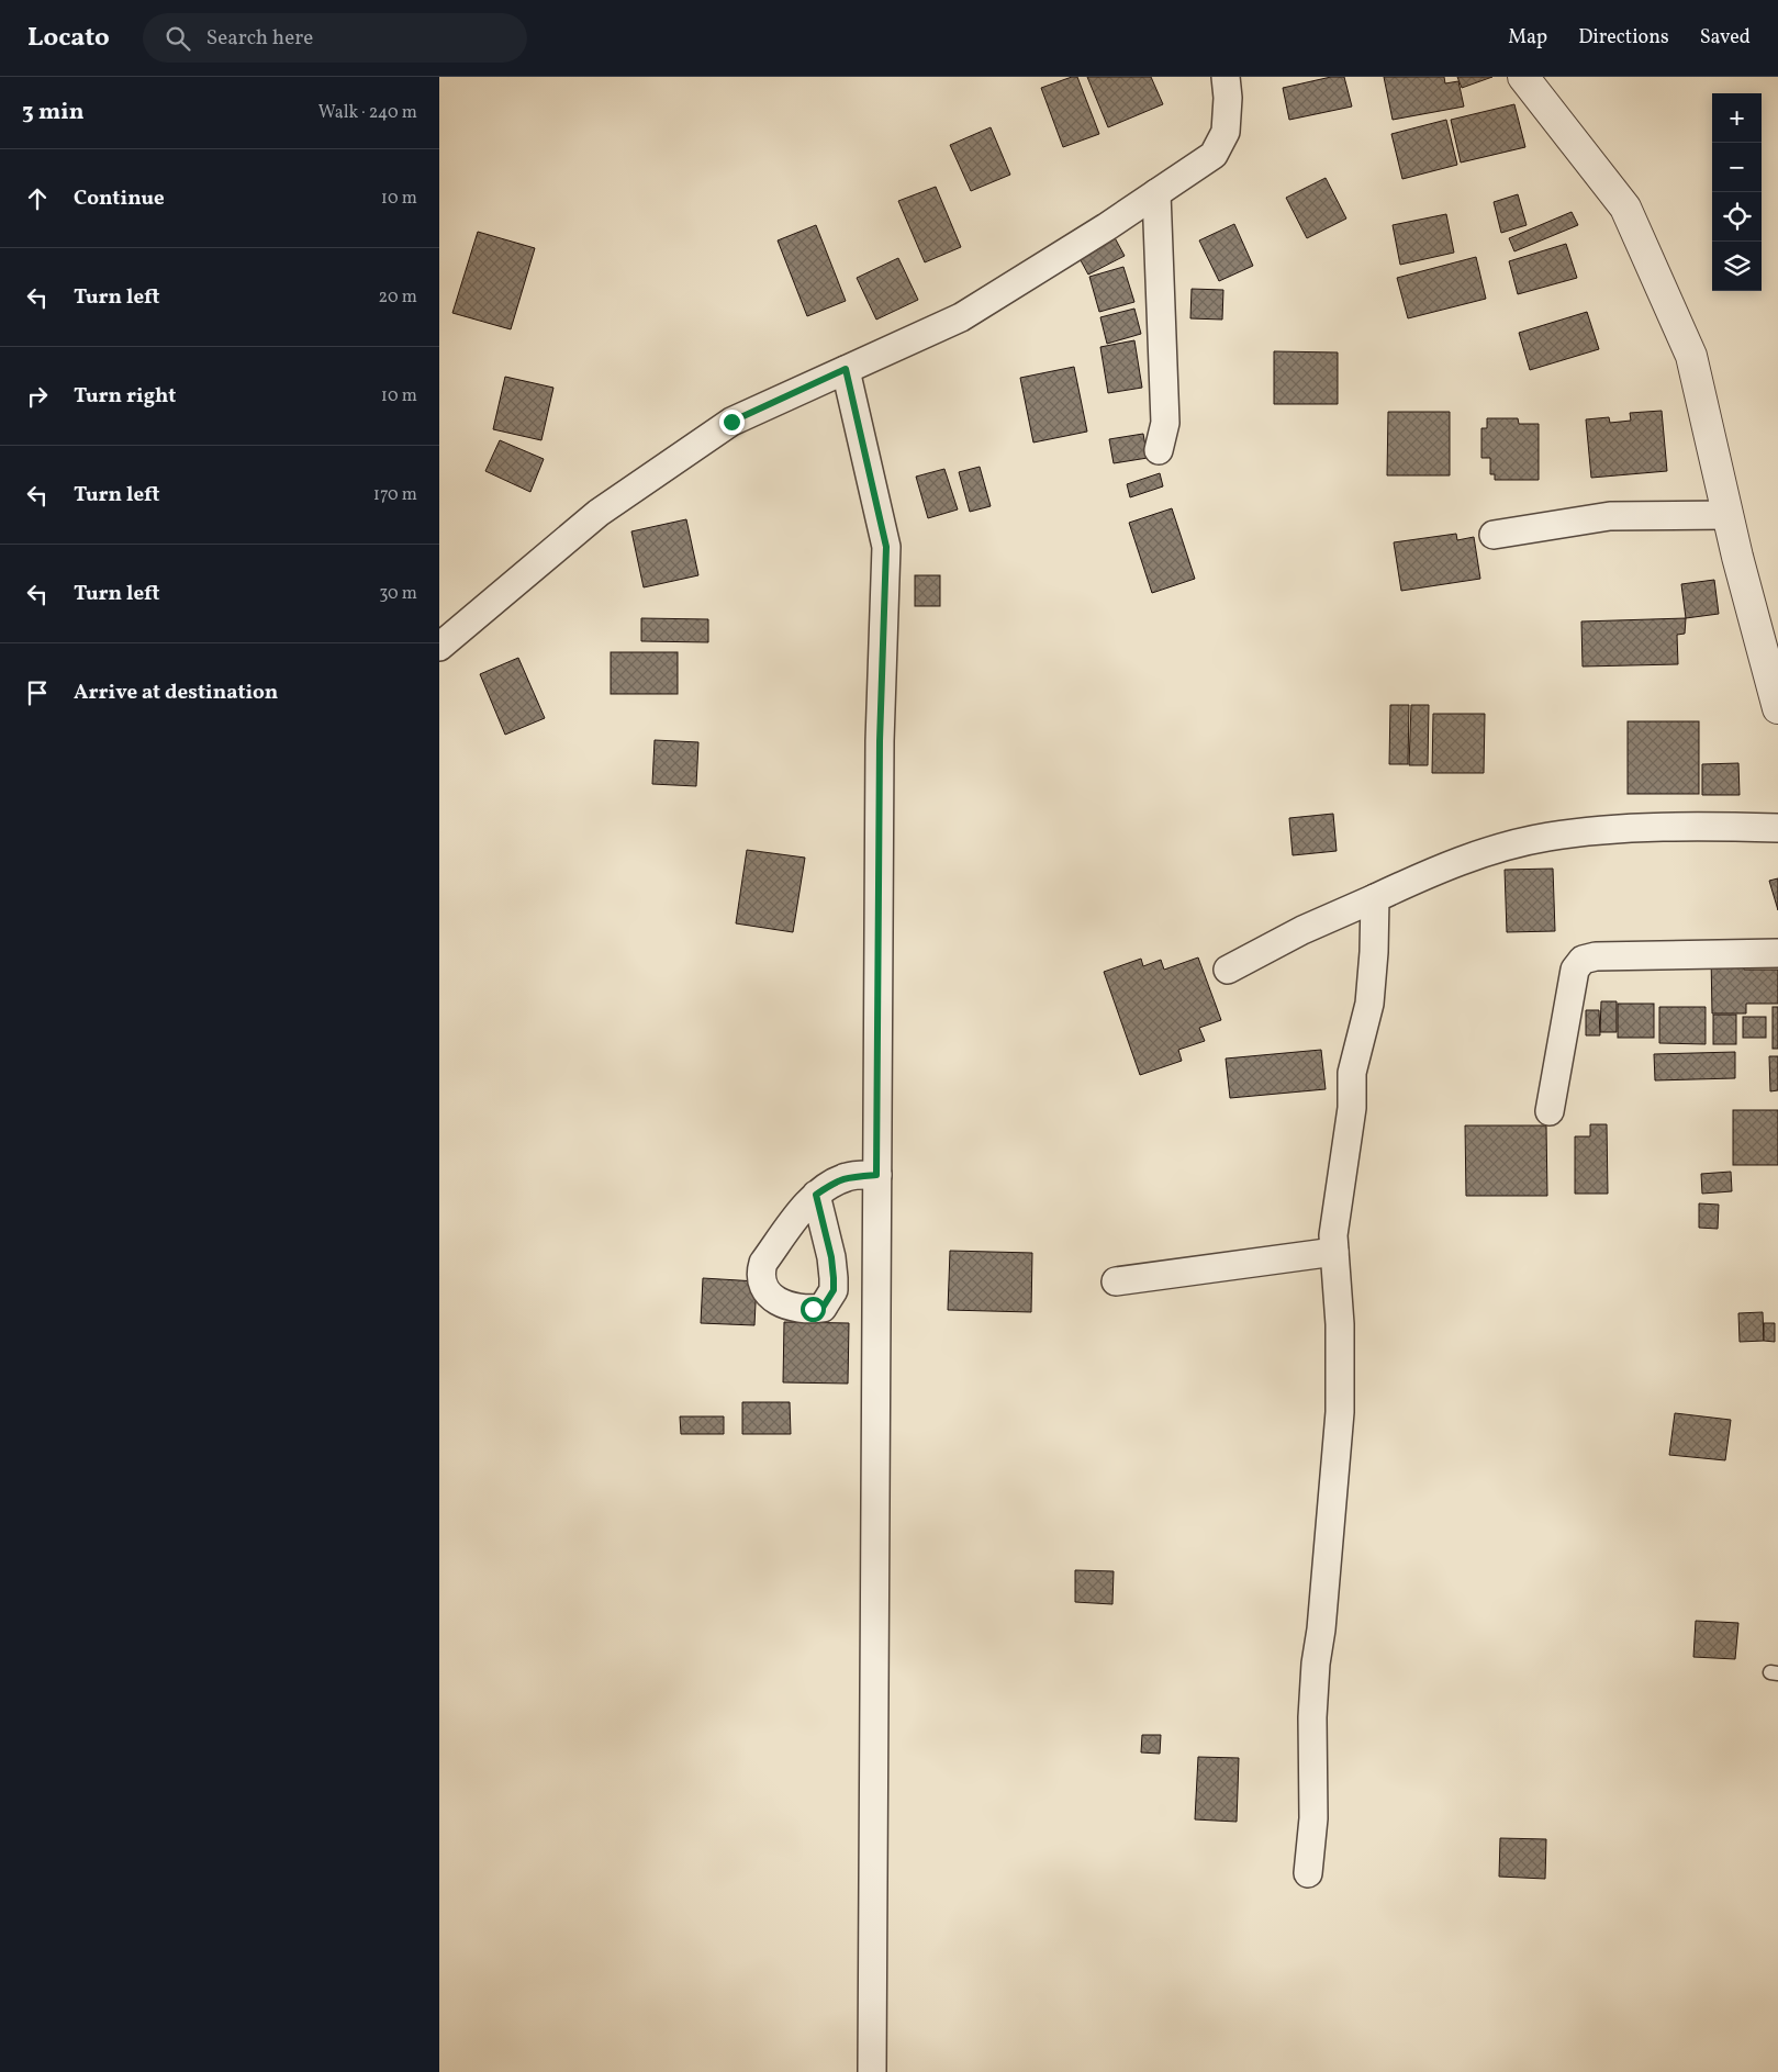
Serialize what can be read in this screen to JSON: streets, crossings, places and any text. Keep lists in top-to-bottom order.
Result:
{
  "page": {
    "header": "Locato",
    "search": "Search here",
    "nav": ["Map", "Directions", "Saved"],
    "heading": ["3 min", "Walk · 240 m"],
    "map_buttons": ["+", "−"],
    "list": [
      ["Continue", "10 m"],
      ["Turn left", "20 m"],
      ["Turn right", "10 m"],
      ["Turn left", "170 m"],
      ["Turn left", "30 m"],
      "Arrive at destination"
    ]
  }
}
